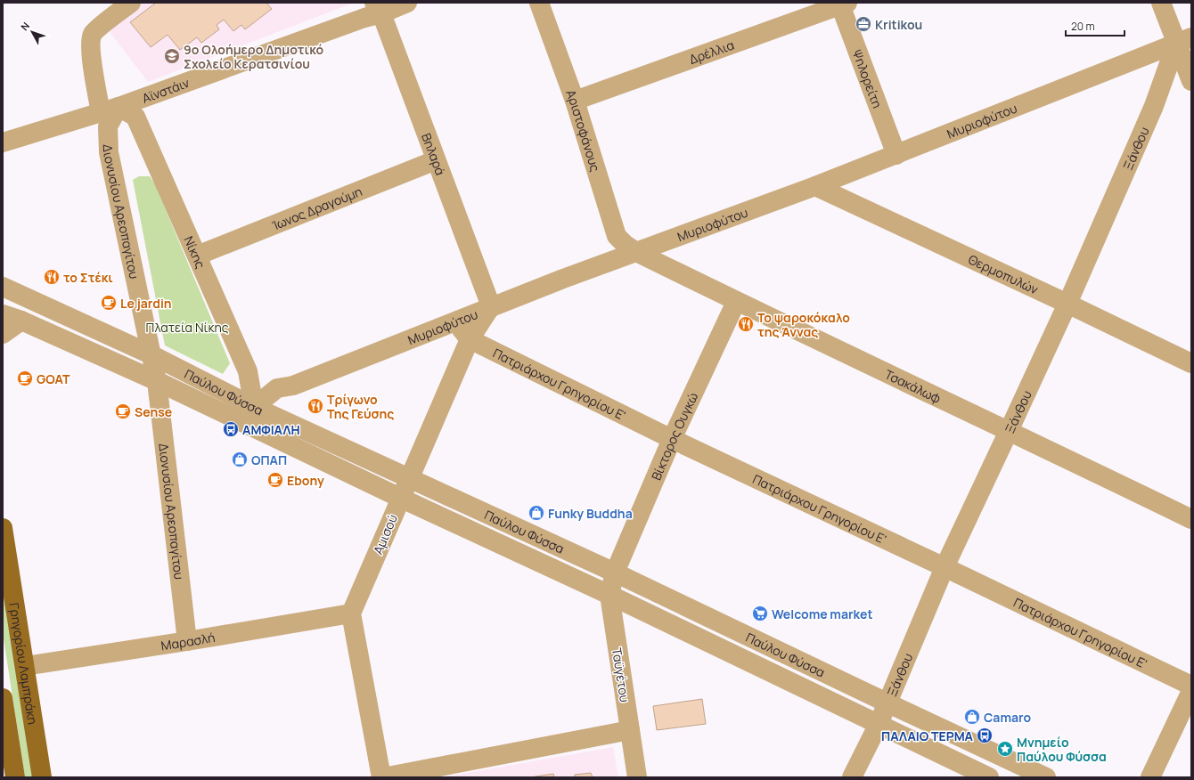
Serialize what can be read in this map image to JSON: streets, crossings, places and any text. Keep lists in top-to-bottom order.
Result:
{
  "streets": {
    "main road": ["Γρηγορίου Λαμπράκη"],
    "street": [
      "Δρέλλια",
      "Ψηλορείτη",
      "Αϊνστάιν",
      "Μυριοφύτου",
      "Αριστοφάνους",
      "Ξάνθου",
      "Βηλαρά",
      "Ίωνος Δραγούμη",
      "Διονυσίου Αρεοπαγίτου",
      "Νίκης",
      "Θερμοπυλών",
      "Πατριάρχου Γρηγορίου Ε'",
      "Τσακάλωφ",
      "Παύλου Φύσσα",
      "Βίκτορος Ουγκώ",
      "Αμισού",
      "Μαρασλή",
      "Ταϋγέτου"
    ]
  },
  "crossings": [
    ["Δρέλλια", "Ψηλορείτη"],
    ["Δρέλλια", "Αριστοφάνους"],
    ["Ψηλορείτη", "Μυριοφύτου"],
    ["Αϊνστάιν", "Βηλαρά"],
    ["Αϊνστάιν", "Διονυσίου Αρεοπαγίτου"],
    ["Αϊνστάιν", "Νίκης"],
    ["Μυριοφύτου", "Αριστοφάνους"],
    ["Μυριοφύτου", "Ξάνθου"],
    ["Μυριοφύτου", "Βηλαρά"],
    ["Μυριοφύτου", "Νίκης"],
    ["Μυριοφύτου", "Θερμοπυλών"],
    ["Μυριοφύτου", "Πατριάρχου Γρηγορίου Ε'"],
    ["Μυριοφύτου", "Τσακάλωφ"],
    ["Μυριοφύτου", "Παύλου Φύσσα"],
    ["Μυριοφύτου", "Αμισού"],
    ["Αριστοφάνους", "Τσακάλωφ"],
    ["Ξάνθου", "Θερμοπυλών"],
    ["Ξάνθου", "Πατριάρχου Γρηγορίου Ε'"],
    ["Ξάνθου", "Τσακάλωφ"],
    ["Ξάνθου", "Παύλου Φύσσα"],
    ["Βηλαρά", "Ίωνος Δραγούμη"],
    ["Βηλαρά", "Αμισού"],
    ["Ίωνος Δραγούμη", "Νίκης"],
    ["Διονυσίου Αρεοπαγίτου", "Νίκης"],
    ["Διονυσίου Αρεοπαγίτου", "Παύλου Φύσσα"],
    ["Διονυσίου Αρεοπαγίτου", "Μαρασλή"],
    ["Νίκης", "Παύλου Φύσσα"],
    ["Πατριάρχου Γρηγορίου Ε'", "Βίκτορος Ουγκώ"],
    ["Πατριάρχου Γρηγορίου Ε'", "Αμισού"],
    ["Τσακάλωφ", "Βίκτορος Ουγκώ"],
    ["Παύλου Φύσσα", "Βίκτορος Ουγκώ"],
    ["Παύλου Φύσσα", "Αμισού"],
    ["Παύλου Φύσσα", "Ταϋγέτου"],
    ["Βίκτορος Ουγκώ", "Ταϋγέτου"],
    ["Αμισού", "Μαρασλή"],
    ["Μαρασλή", "Γρηγορίου Λαμπράκη"]
  ],
  "parks": ["Πλατεία Νίκης"],
  "places": {
    "office": ["Kritikou"],
    "school or university": ["9ο Ολοήμερο Δημοτικό Σχολείο Κερατσινίου"],
    "restaurant": ["το Στέκι", "Το ψαροκόκαλο της Άννας", "Τρίγωνο Της Γεύσης"],
    "cafe": [
      "Le jardin",
      "GOAT",
      "Sense",
      "Ebony"
    ],
    "bus stop": ["ΑΜΦΙΑΛΗ", "ΠΑΛΑΙΟ ΤΕΡΜΑ"],
    "shop": ["ΟΠΑΠ", "Funky Buddha", "Camaro"],
    "supermarket": ["Welcome market"],
    "place": ["Μνημείο Παύλου Φύσσα"]
  },
  "scale_bar": "20 m",
  "north": "top left"
}
